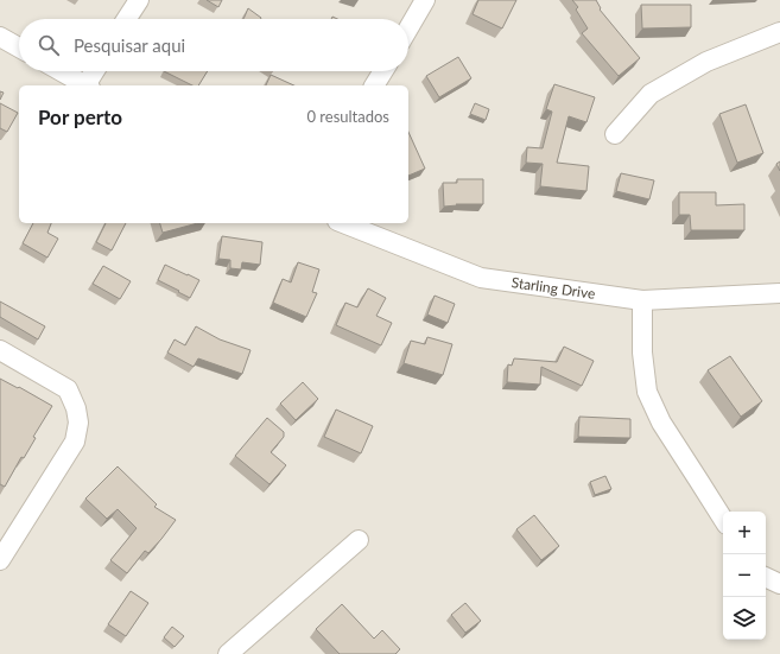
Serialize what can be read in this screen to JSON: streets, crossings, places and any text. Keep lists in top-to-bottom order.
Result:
{
  "streets": {
    "street": ["Starling Drive"]
  },
  "page": {
    "search": "Pesquisar aqui",
    "heading": ["Por perto", "0 resultados"],
    "map_buttons": ["+", "−"]
  }
}
